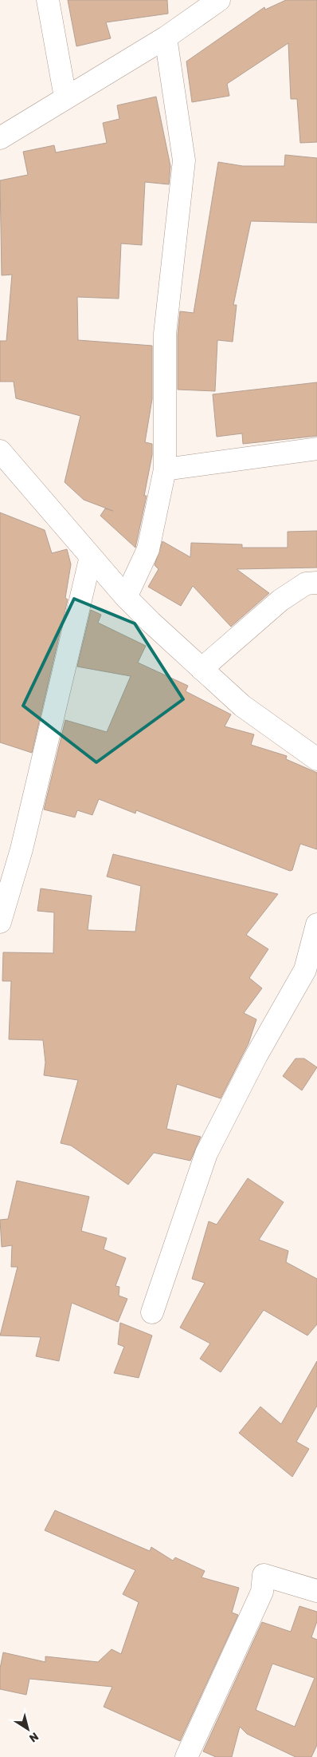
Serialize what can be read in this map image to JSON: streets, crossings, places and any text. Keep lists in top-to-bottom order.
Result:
{
  "north": "bottom right"
}
